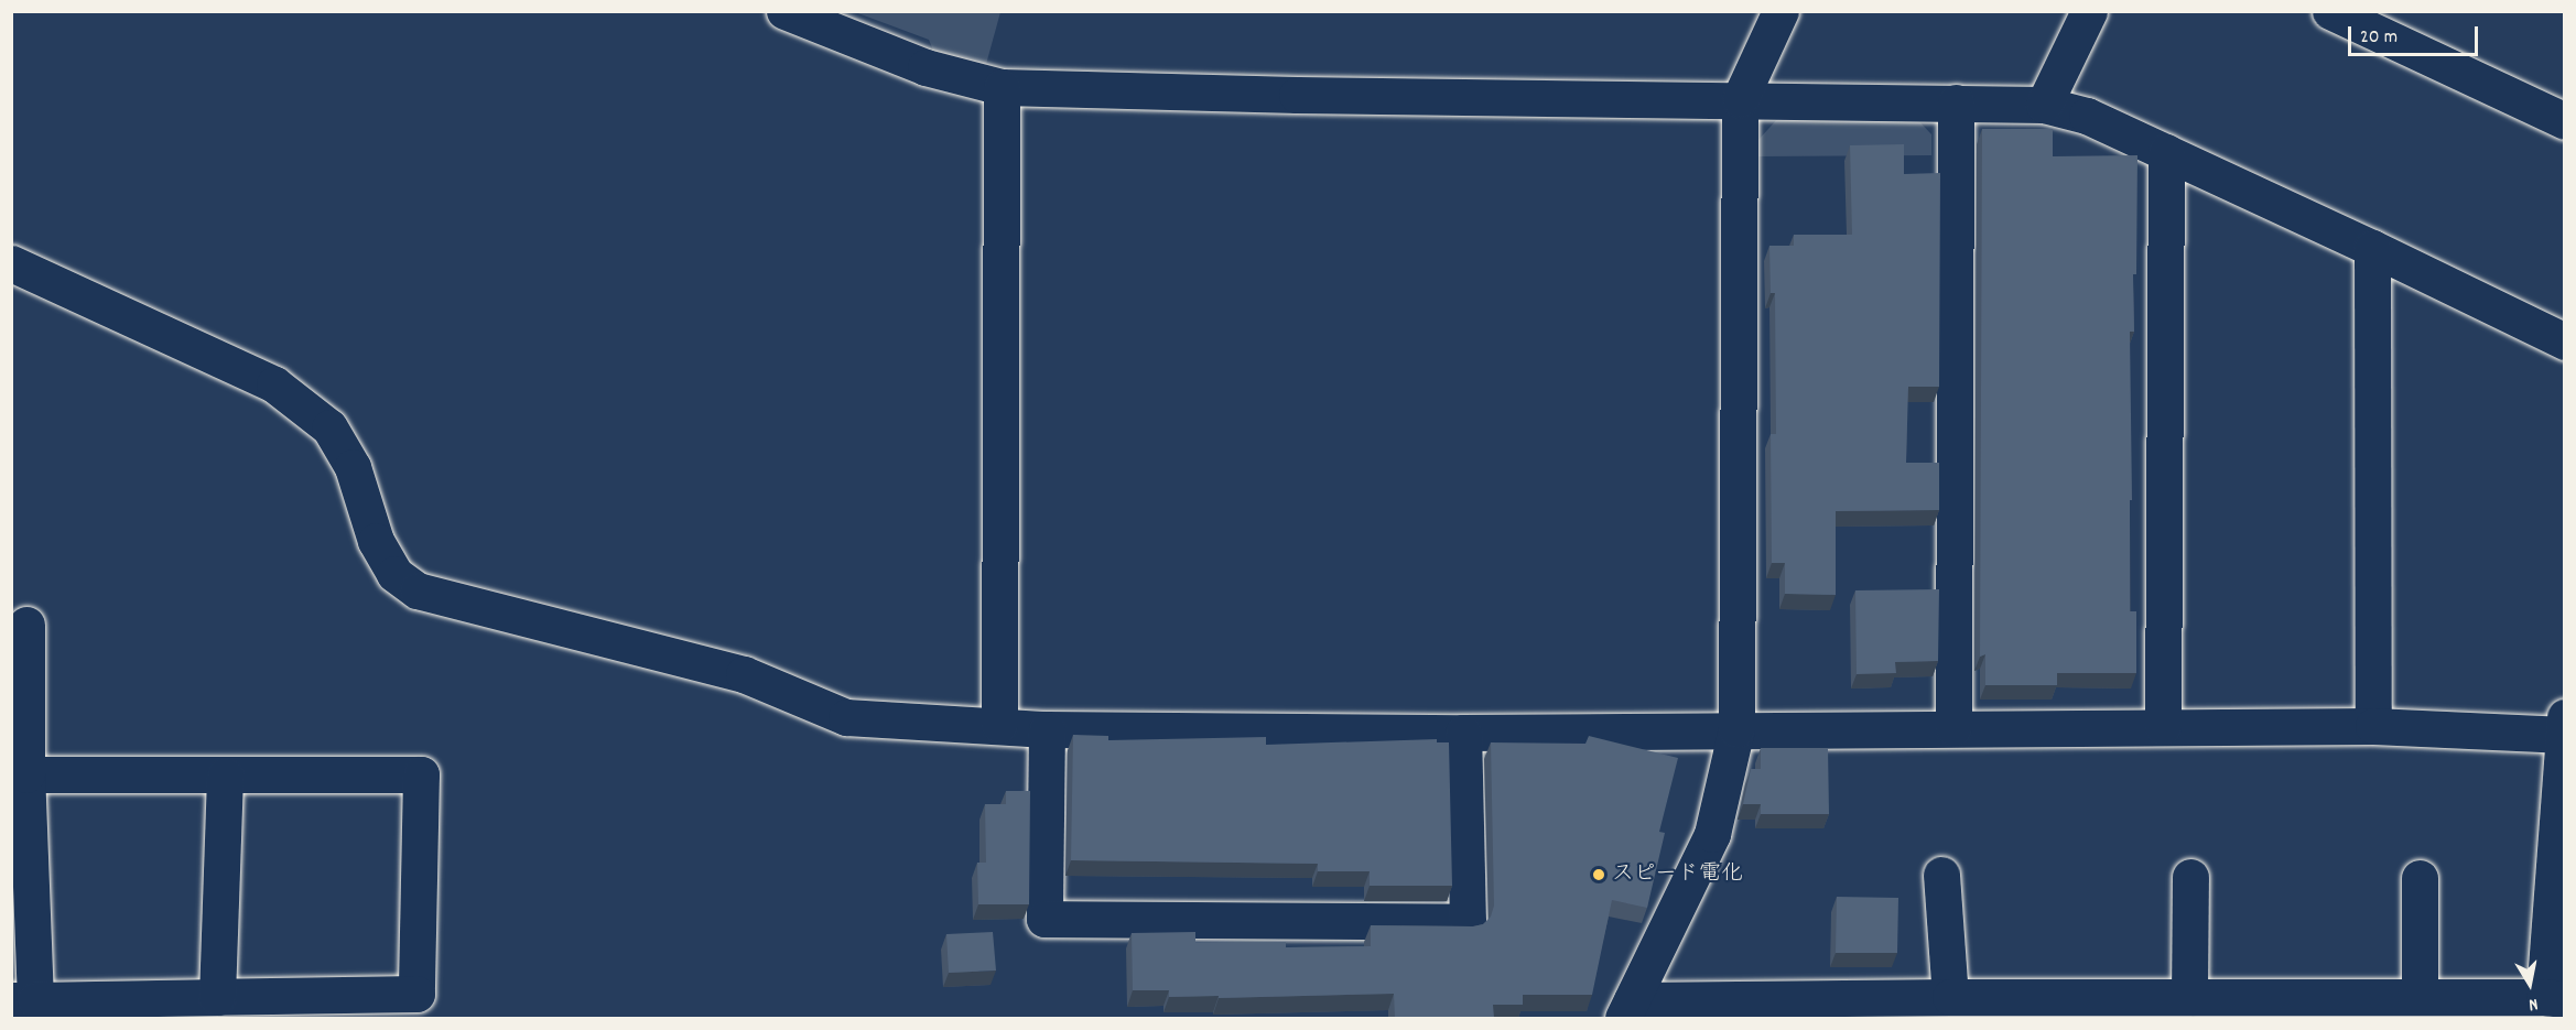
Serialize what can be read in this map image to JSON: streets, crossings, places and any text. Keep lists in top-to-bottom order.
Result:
{
  "places": ["スピード電化"],
  "scale_bar": "20 m",
  "north": "bottom"
}
